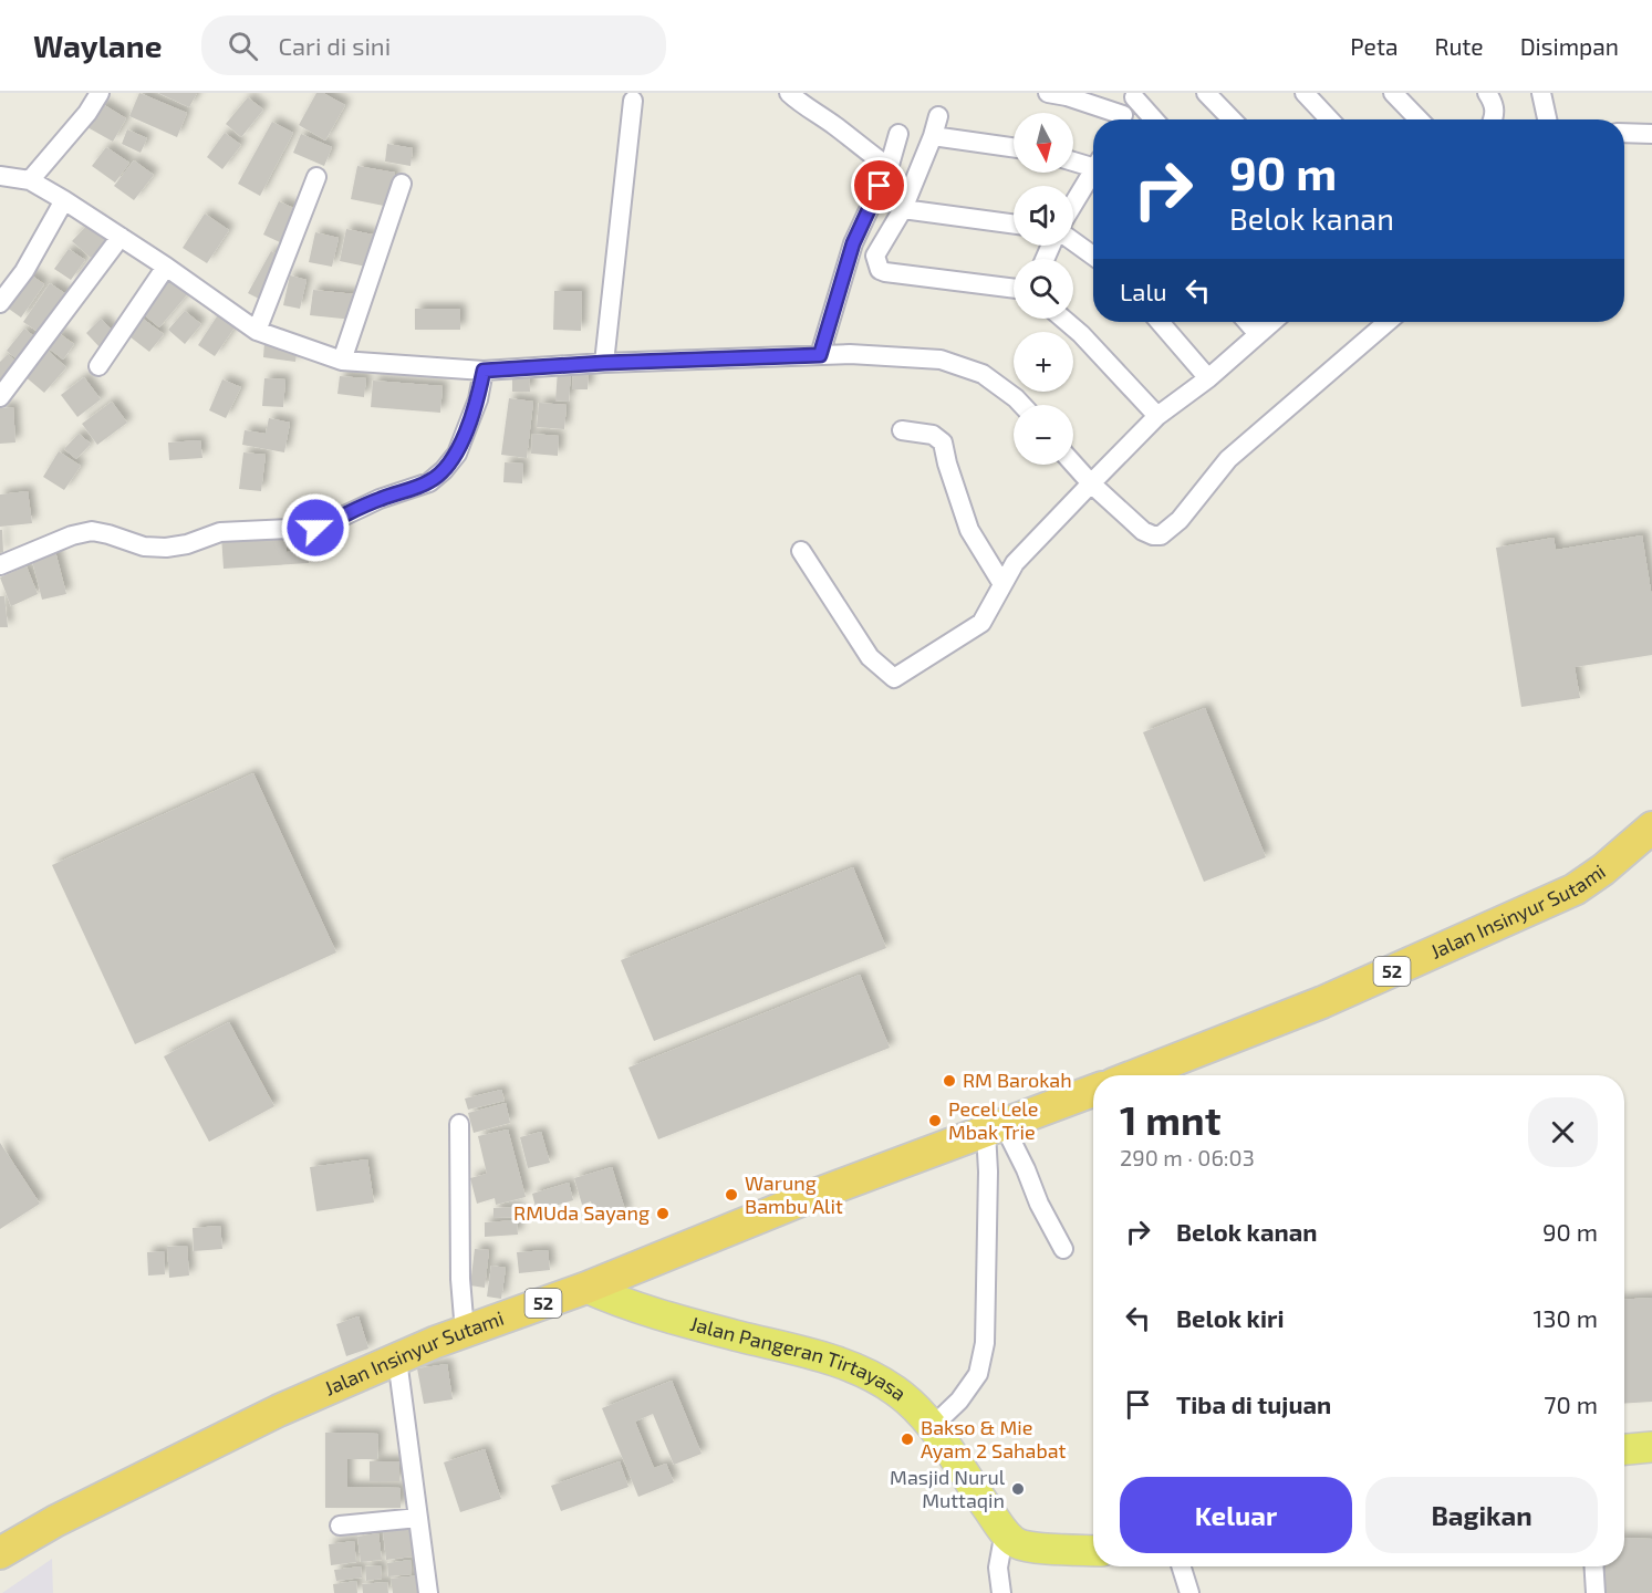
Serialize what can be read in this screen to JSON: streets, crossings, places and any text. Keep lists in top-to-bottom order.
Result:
{
  "streets": {
    "highway": ["Jalan Insinyur Sutami", "52"],
    "main road": ["Jalan Pangeran Tirtayasa"]
  },
  "crossings": [
    ["Jalan Insinyur Sutami", "Jalan Pangeran Tirtayasa"]
  ],
  "places": [
    "RM Barokah",
    "Pecel Lele Mbak Trie",
    "Warung Bambu Alit",
    "RMUda Sayang",
    "Bakso & Mie Ayam 2 Sahabat",
    "Masjid Nurul Muttaqin"
  ],
  "north": "bottom",
  "page": {
    "header": "Waylane",
    "search": "Cari di sini",
    "nav": ["Peta", "Rute", "Disimpan"],
    "map_buttons": ["+", "−"],
    "turn": ["90 m", "Belok kanan"],
    "then": "Lalu",
    "heading": ["1 mnt", "290 m · 06:03"],
    "list": [
      {
        "name": "Belok kanan",
        "value": "90 m"
      },
      {
        "name": "Belok kiri",
        "value": "130 m"
      },
      {
        "name": "Tiba di tujuan",
        "value": "70 m"
      }
    ],
    "buttons": ["Keluar", "Bagikan"]
  }
}
